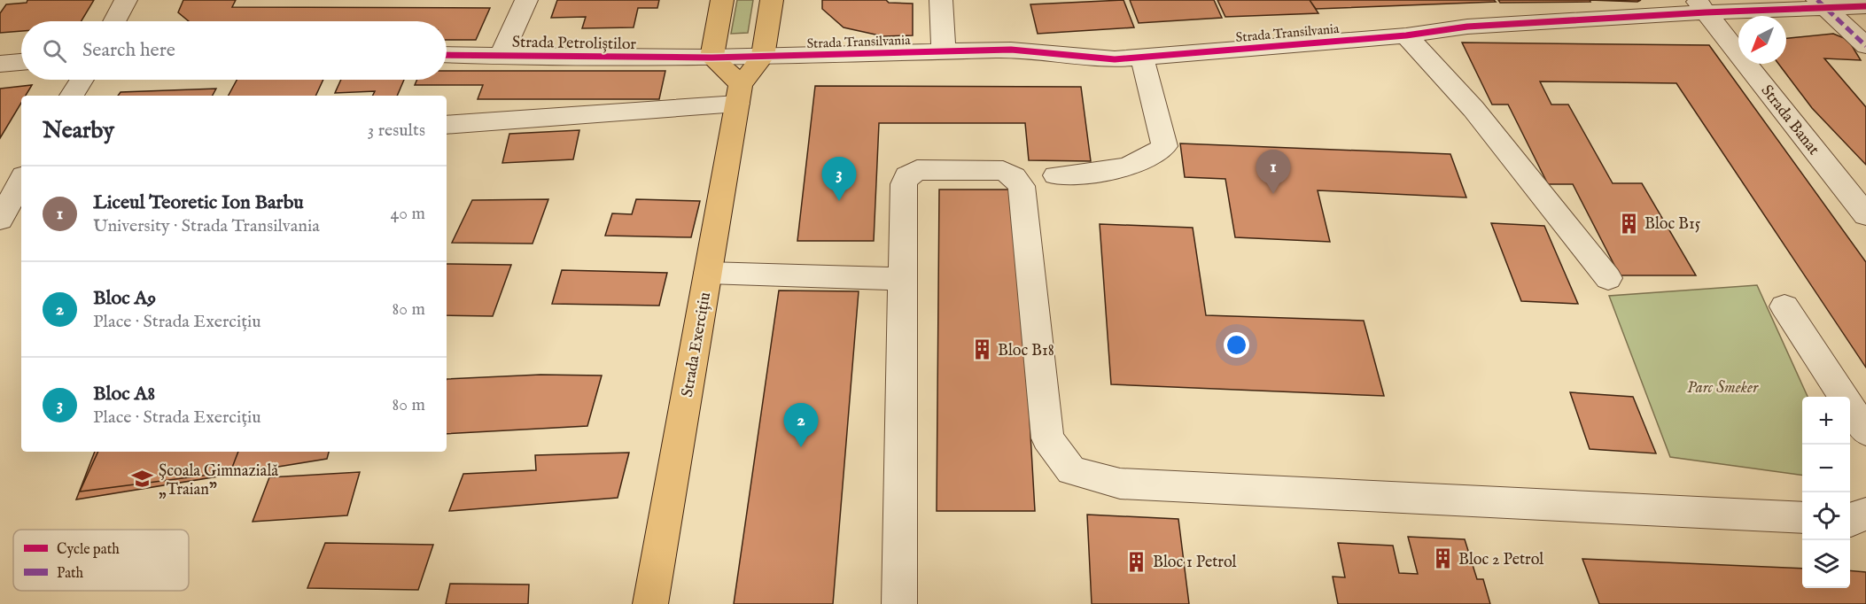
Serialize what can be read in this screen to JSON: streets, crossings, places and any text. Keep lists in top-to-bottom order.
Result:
{
  "streets": {
    "main road": ["Strada Exercițiu"],
    "street": ["Strada Transilvania", "Strada Petroliștilor", "Strada Banat"]
  },
  "crossings": [
    ["Strada Transilvania", "Strada Petroliștilor"],
    ["Strada Transilvania", "Strada Banat"],
    ["Strada Transilvania", "Strada Exercițiu"]
  ],
  "parks": ["Parc Smeker"],
  "places": {
    "building": [
      "Bloc B15",
      "Bloc B18",
      "Bloc 2 Petrol",
      "Bloc 1 Petrol"
    ],
    "school or university": ["Școala Gimnazială „Traian”"]
  },
  "legend": ["Cycle path", "Path"],
  "north": "bottom left",
  "page": {
    "search": "Search here",
    "heading": ["Nearby", "3 results"],
    "pins": ["1", "3", "2"],
    "list": [
      {
        "mark": "1",
        "name": "Liceul Teoretic Ion Barbu",
        "note": "University · Strada Transilvania",
        "value": "40 m"
      },
      {
        "mark": "2",
        "name": "Bloc A9",
        "note": "Place · Strada Exercițiu",
        "value": "80 m"
      },
      {
        "mark": "3",
        "name": "Bloc A8",
        "note": "Place · Strada Exercițiu",
        "value": "80 m"
      }
    ],
    "map_buttons": ["+", "−"]
  }
}
